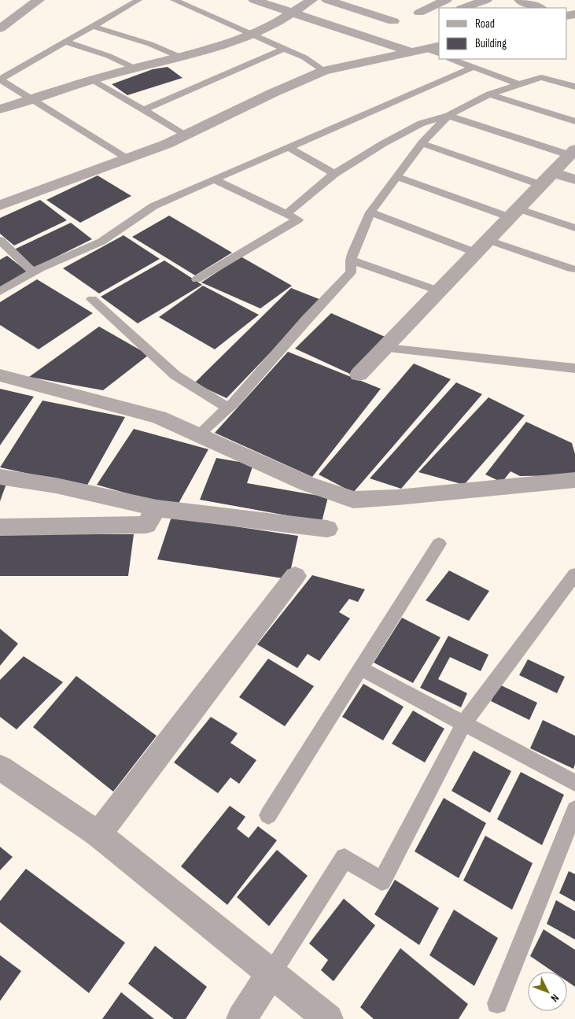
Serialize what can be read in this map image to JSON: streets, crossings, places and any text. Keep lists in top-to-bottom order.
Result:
{
  "legend": ["Road", "Building"],
  "north": "bottom right"
}
